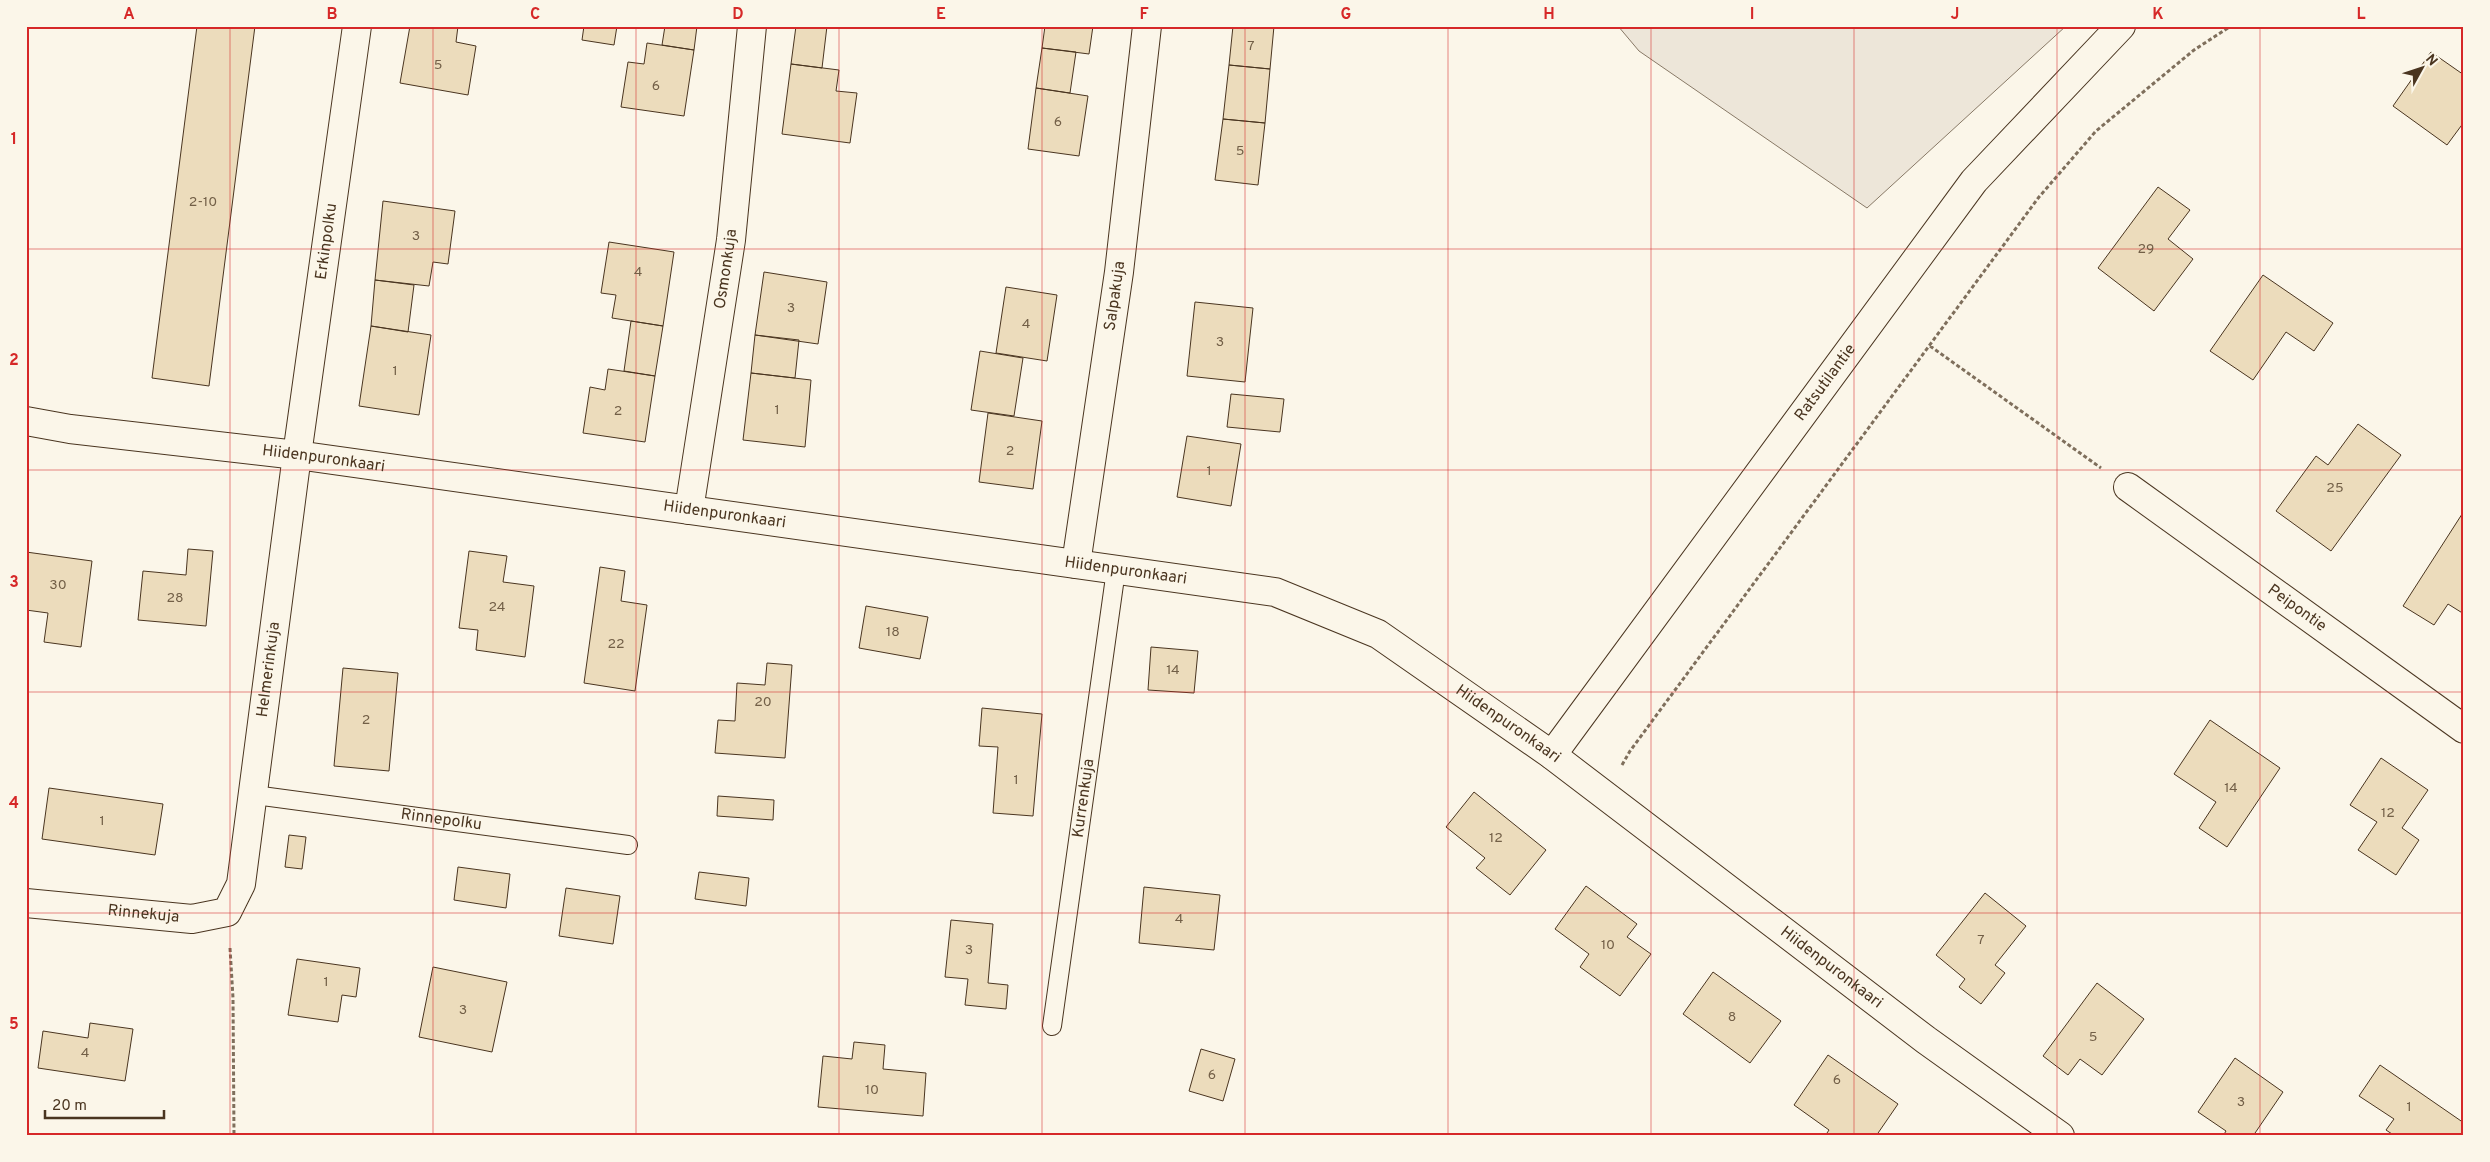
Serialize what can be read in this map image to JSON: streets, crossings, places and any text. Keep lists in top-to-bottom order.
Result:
{
  "streets": {
    "street": [
      "Erkinpolku",
      "Osmonkuja",
      "Salpakuja",
      "Ratsutilantie",
      "Hiidenpuronkaari",
      "Peipontie",
      "Helmerinkuja",
      "Rinnekuja"
    ],
    "lane": ["Kurrenkuja", "Rinnepolku"]
  },
  "crossings": [
    ["Erkinpolku", "Hiidenpuronkaari"],
    ["Erkinpolku", "Helmerinkuja"],
    ["Osmonkuja", "Hiidenpuronkaari"],
    ["Salpakuja", "Hiidenpuronkaari"],
    ["Ratsutilantie", "Hiidenpuronkaari"],
    ["Hiidenpuronkaari", "Helmerinkuja"],
    ["Hiidenpuronkaari", "Kurrenkuja"],
    ["Helmerinkuja", "Rinnepolku"],
    ["Helmerinkuja", "Rinnekuja"]
  ],
  "house_numbers": [
    "7",
    "5",
    "6",
    "6",
    "5",
    "2-10",
    "3",
    "29",
    "4",
    "3",
    "4",
    "3",
    "1",
    "1",
    "2",
    "2",
    "1",
    "25",
    "30",
    "28",
    "24",
    "18",
    "22",
    "14",
    "20",
    "2",
    "1",
    "14",
    "12",
    "1",
    "12",
    "4",
    "7",
    "10",
    "3",
    "1",
    "3",
    "8",
    "5",
    "4",
    "6",
    "6",
    "10",
    "3",
    "1"
  ],
  "scale_bar": "20 m",
  "north": "top right",
  "grid": {
    "columns": [
      "A",
      "B",
      "C",
      "D",
      "E",
      "F",
      "G",
      "H",
      "I",
      "J",
      "K",
      "L"
    ],
    "rows": [
      "1",
      "2",
      "3",
      "4",
      "5"
    ]
  }
}
